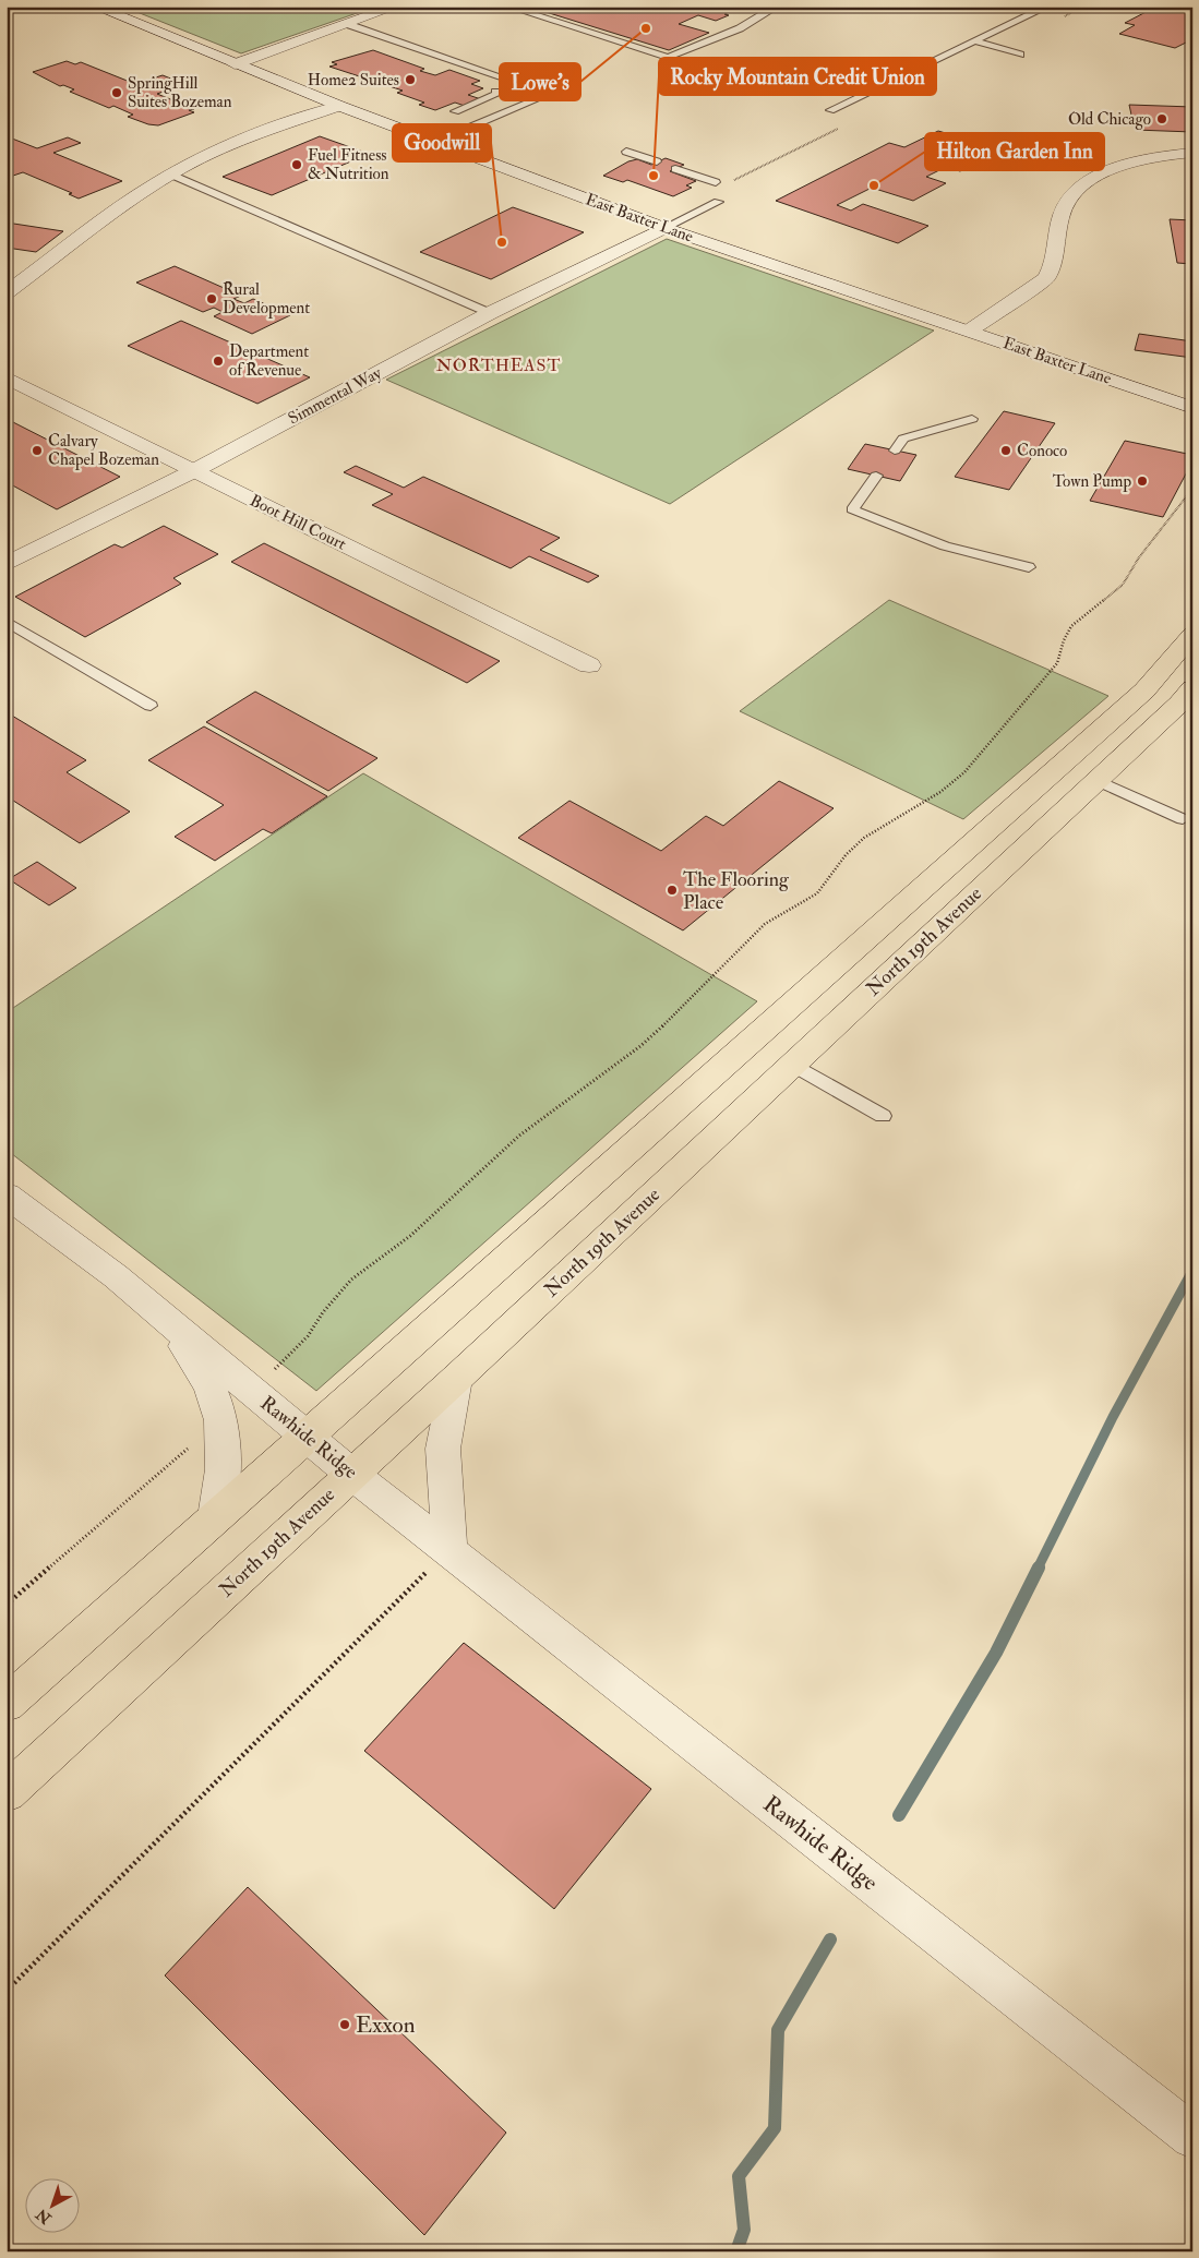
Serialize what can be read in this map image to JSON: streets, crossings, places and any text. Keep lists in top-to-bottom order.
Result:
{
  "streets": {
    "main road": ["North 19th Avenue"],
    "street": [
      "East Baxter Lane",
      "Simmental Way",
      "Boot Hill Court",
      "Rawhide Ridge"
    ]
  },
  "crossings": [
    ["East Baxter Lane", "Simmental Way"],
    ["Simmental Way", "Boot Hill Court"],
    ["North 19th Avenue", "Rawhide Ridge"]
  ],
  "districts": ["NORTHEAST"],
  "places": [
    "Lowe's",
    "Home2 Suites",
    "SpringHill Suites Bozeman",
    "Old Chicago",
    "Fuel Fitness & Nutrition",
    "Rocky Mountain Credit Union",
    "Hilton Garden Inn",
    "Goodwill",
    "Rural Development",
    "Department of Revenue",
    "Calvary Chapel Bozeman",
    "Conoco",
    "Town Pump",
    "The Flooring Place",
    "Exxon"
  ],
  "north": "bottom left"
}
